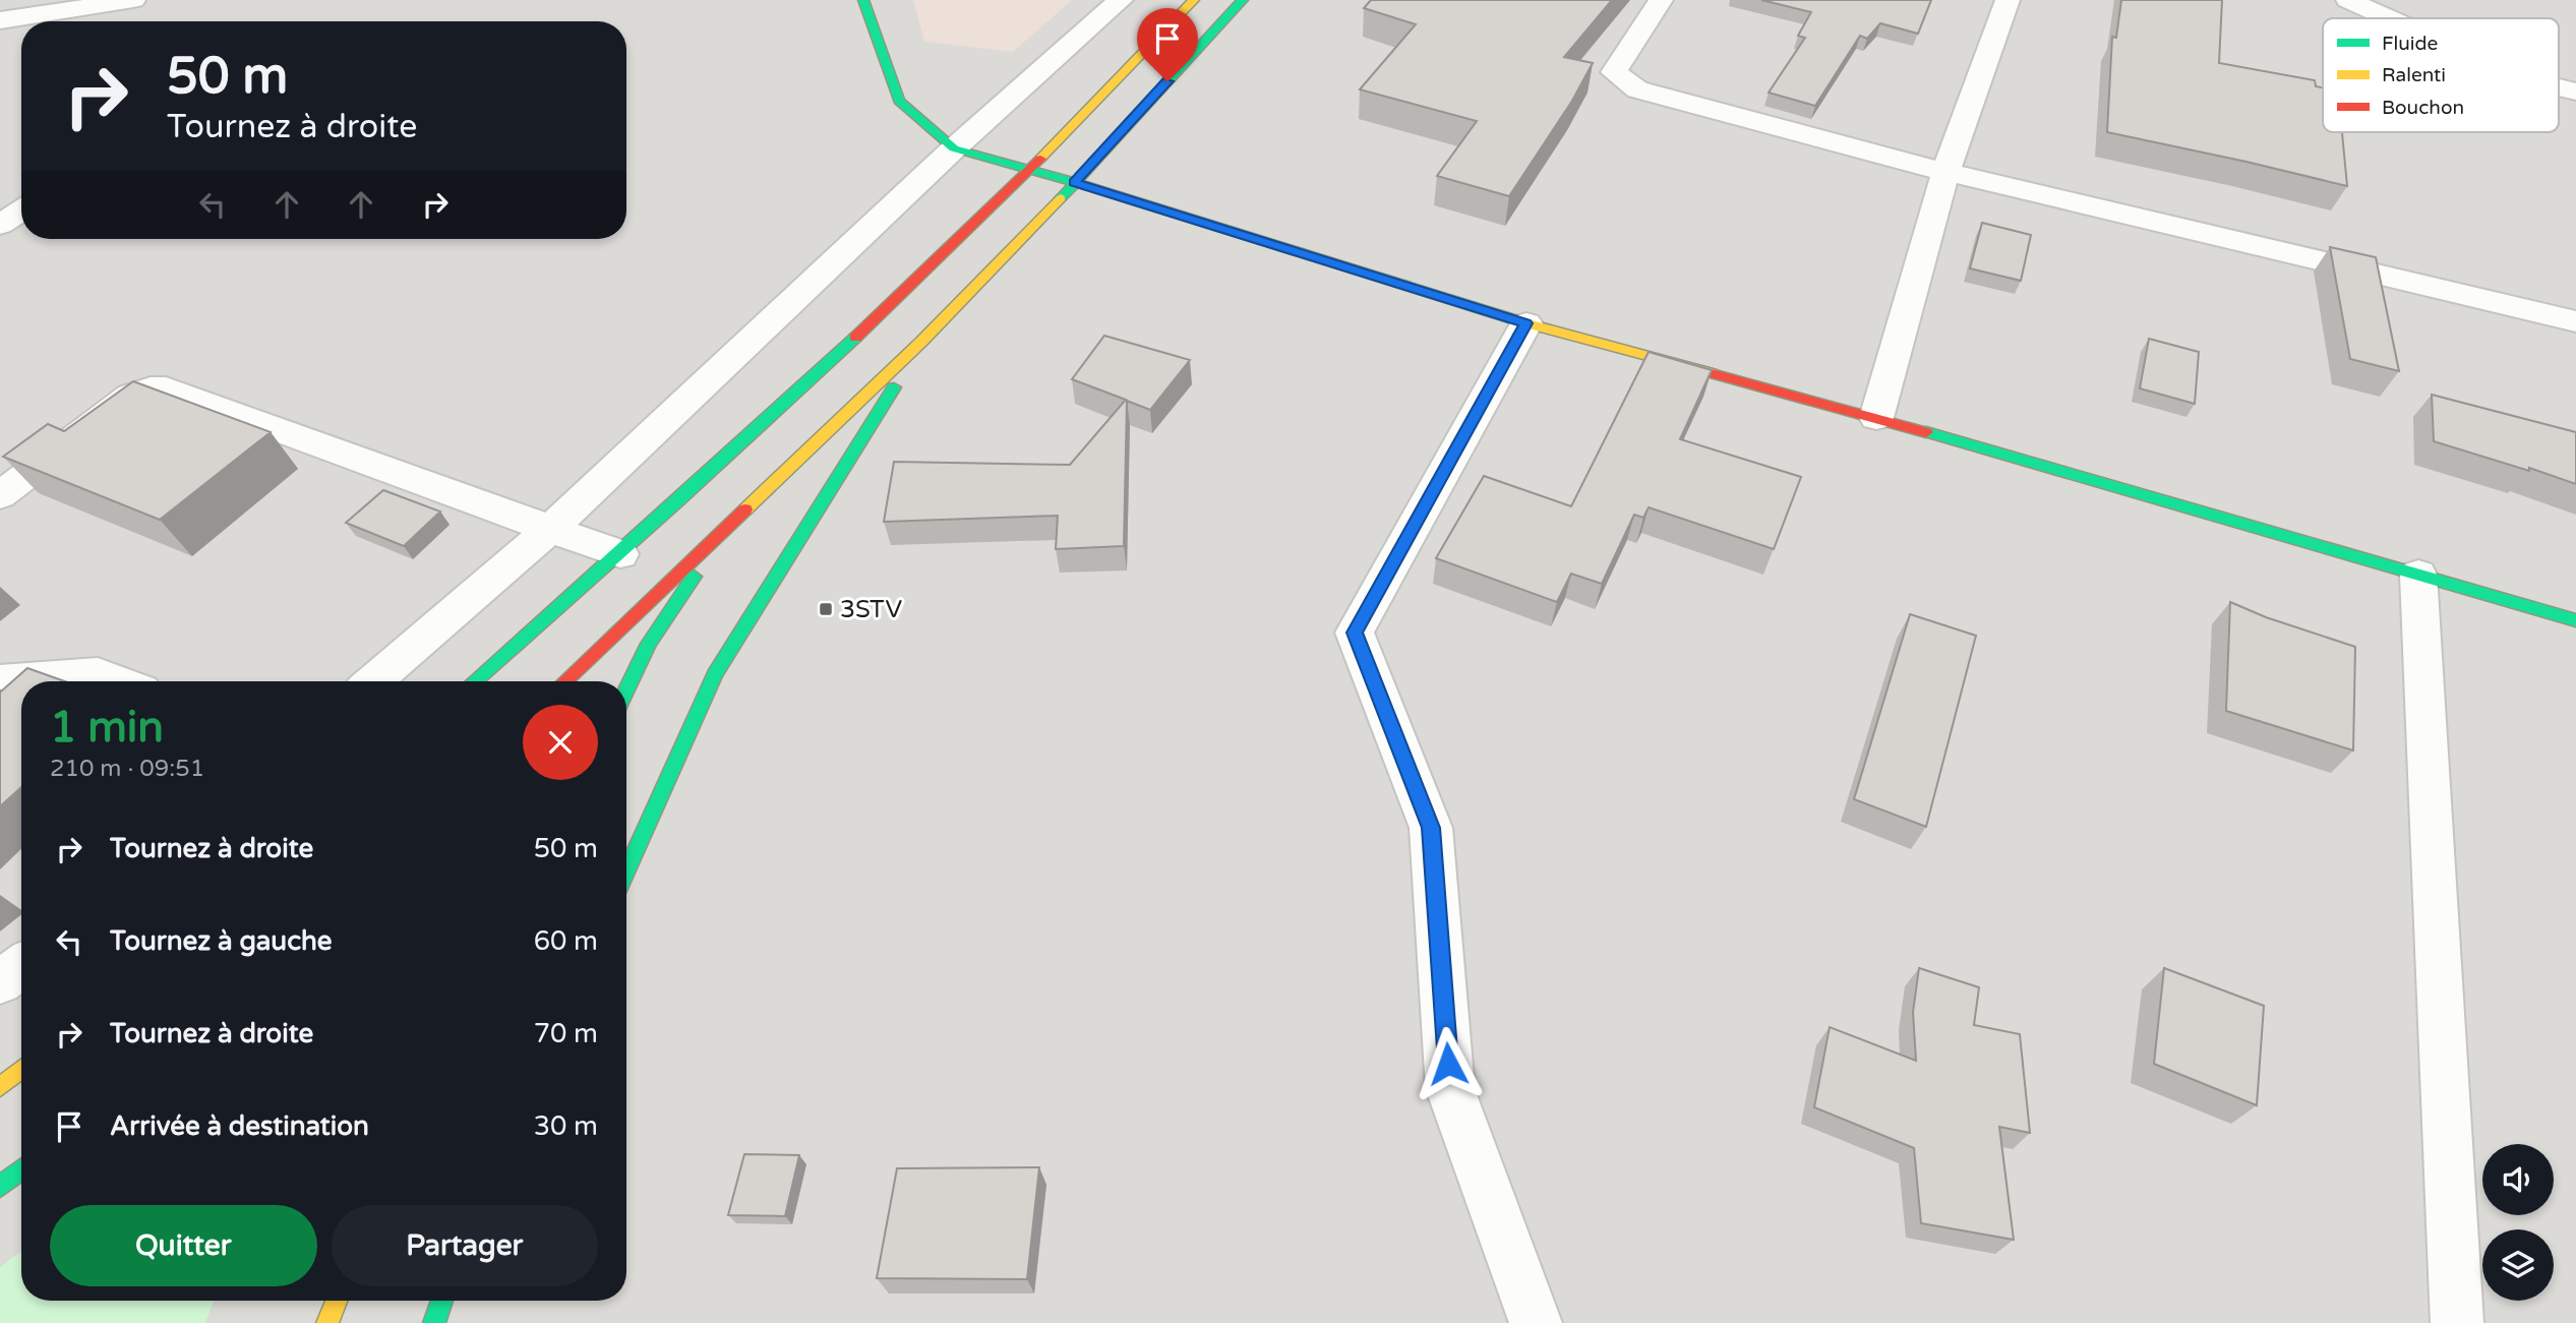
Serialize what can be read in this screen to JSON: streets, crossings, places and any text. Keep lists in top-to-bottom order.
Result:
{
  "places": {
    "transit": ["3STV"]
  },
  "legend": ["Fluide", "Ralenti", "Bouchon"],
  "page": {
    "turn": ["50 m", "Tournez à droite"],
    "heading": ["1 min", "210 m · 09:51"],
    "list": [
      {
        "name": "Tournez à droite",
        "value": "50 m"
      },
      {
        "name": "Tournez à gauche",
        "value": "60 m"
      },
      {
        "name": "Tournez à droite",
        "value": "70 m"
      },
      {
        "name": "Arrivée à destination",
        "value": "30 m"
      }
    ],
    "buttons": ["Quitter", "Partager"]
  }
}
